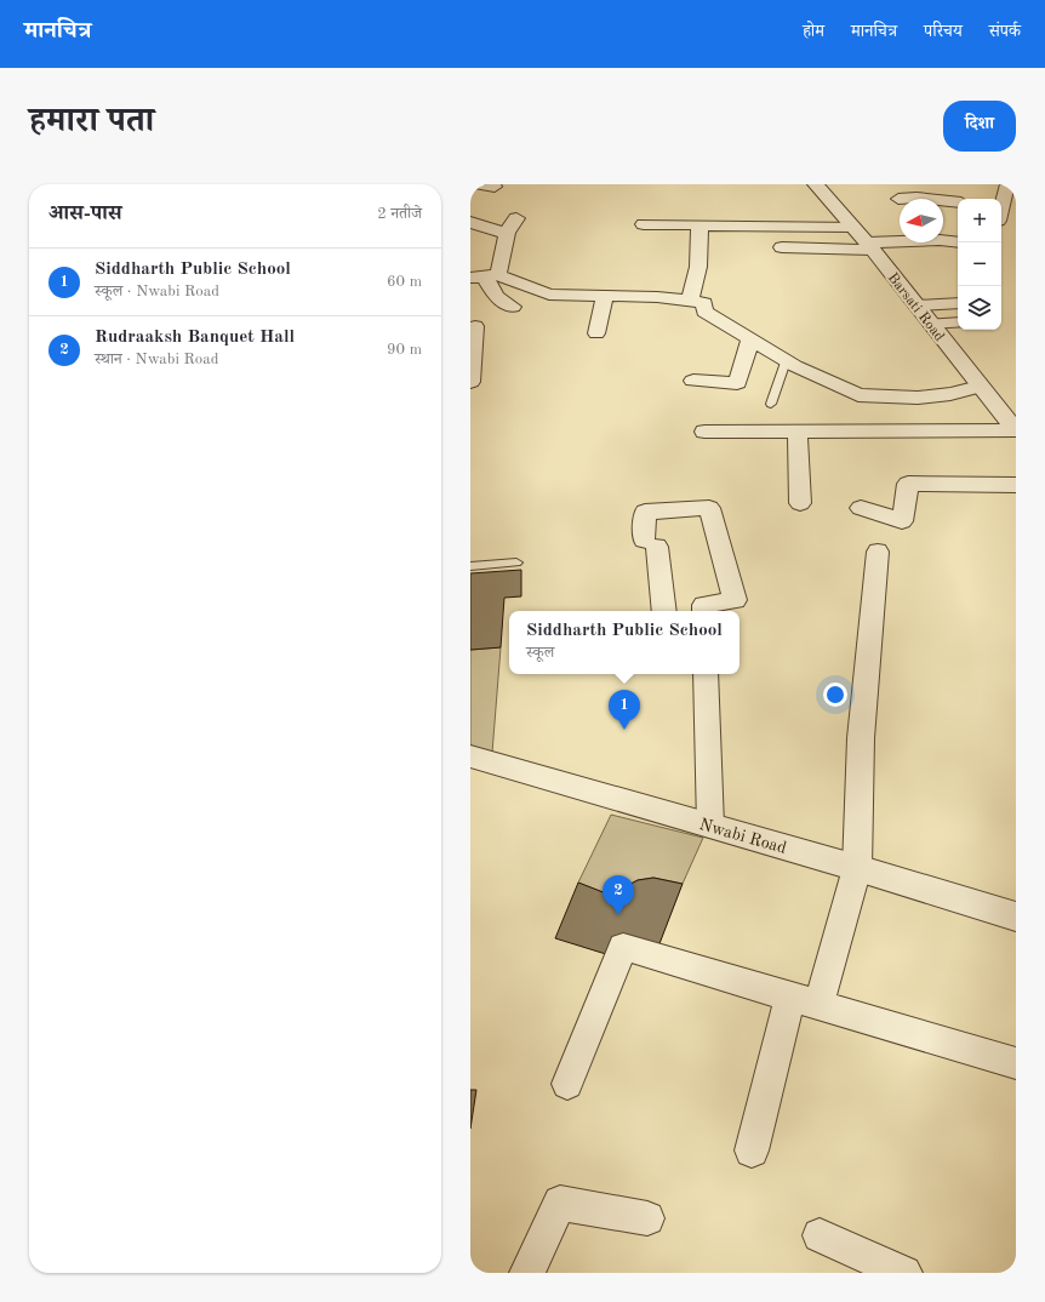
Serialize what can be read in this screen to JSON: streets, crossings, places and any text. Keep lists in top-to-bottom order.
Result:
{
  "streets": {
    "street": ["Barsati Road", "Nwabi Road"]
  },
  "north": "left",
  "page": {
    "header": "मानचित्र",
    "nav": [
      "होम",
      "मानचित्र",
      "परिचय",
      "संपर्क"
    ],
    "title": "हमारा पता",
    "buttons": "दिशा",
    "heading": ["आस-पास", "2 नतीजे"],
    "map_buttons": ["+", "−"],
    "list": [
      {
        "mark": "1",
        "name": "Siddharth Public School",
        "note": "स्कूल · Nwabi Road",
        "value": "60 m"
      },
      {
        "mark": "2",
        "name": "Rudraaksh Banquet Hall",
        "note": "स्थान · Nwabi Road",
        "value": "90 m"
      }
    ],
    "popup": ["Siddharth Public School", "स्कूल"],
    "pins": ["1", "2"]
  }
}
